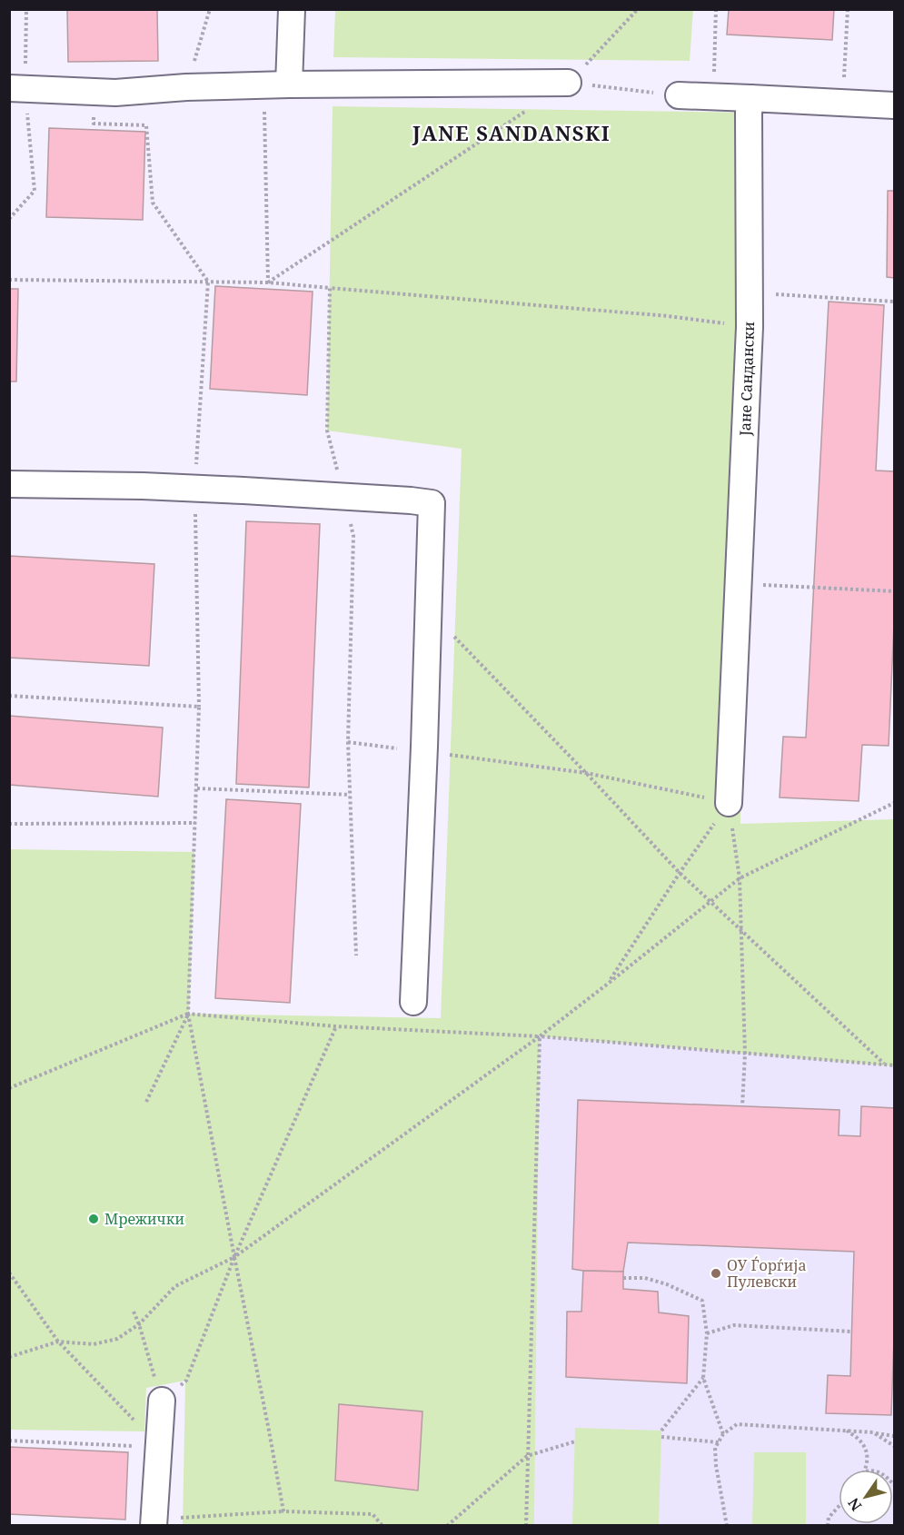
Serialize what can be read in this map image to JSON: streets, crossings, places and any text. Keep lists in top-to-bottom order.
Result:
{
  "streets": {
    "street": ["Јане Сандански"]
  },
  "districts": ["JANE SANDANSKI"],
  "places": ["Мрежички", "ОУ Ѓорѓија Пулевски"],
  "north": "bottom left"
}
